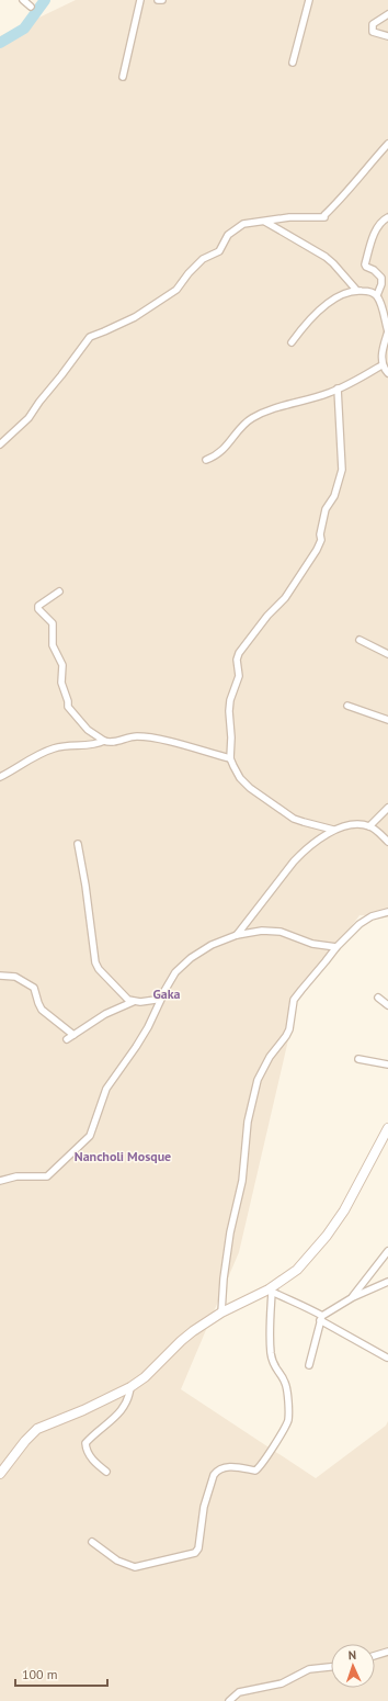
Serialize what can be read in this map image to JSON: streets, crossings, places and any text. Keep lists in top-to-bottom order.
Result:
{
  "districts": ["Gaka", "Nancholi Mosque"],
  "scale_bar": "100 m",
  "north": "top"
}
